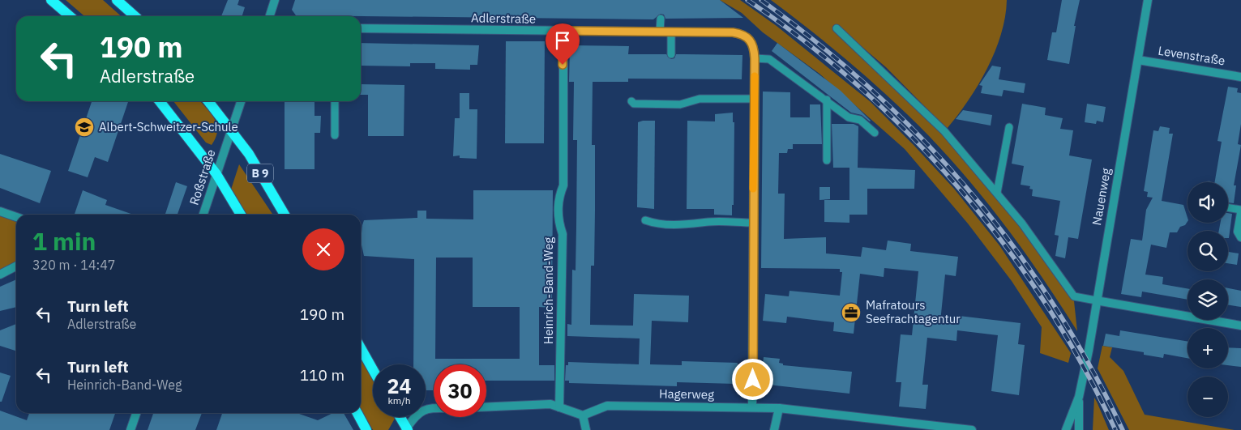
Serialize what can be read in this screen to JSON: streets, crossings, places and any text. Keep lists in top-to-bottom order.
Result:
{
  "streets": {
    "main road": ["B 9"],
    "street": [
      "Adlerstraße",
      "Levenstraße",
      "Roßstraße",
      "Nauenweg",
      "Heinrich-Band-Weg",
      "Hagerweg"
    ]
  },
  "crossings": [
    ["Adlerstraße", "Heinrich-Band-Weg"],
    ["Levenstraße", "Nauenweg"],
    ["B 9", "Roßstraße"]
  ],
  "places": {
    "school or university": ["Albert-Schweitzer-Schule"],
    "office": ["Mafratours Seefrachtagentur"]
  },
  "page": {
    "turn": ["190 m", "Adlerstraße"],
    "map_buttons": ["+", "−"],
    "heading": ["1 min", "320 m · 14:47"],
    "list": [
      {
        "name": "Turn left",
        "note": "Adlerstraße",
        "value": "190 m"
      },
      {
        "name": "Turn left",
        "note": "Heinrich-Band-Weg",
        "value": "110 m"
      }
    ],
    "speed": "24 km/h",
    "limit": "30"
  }
}
